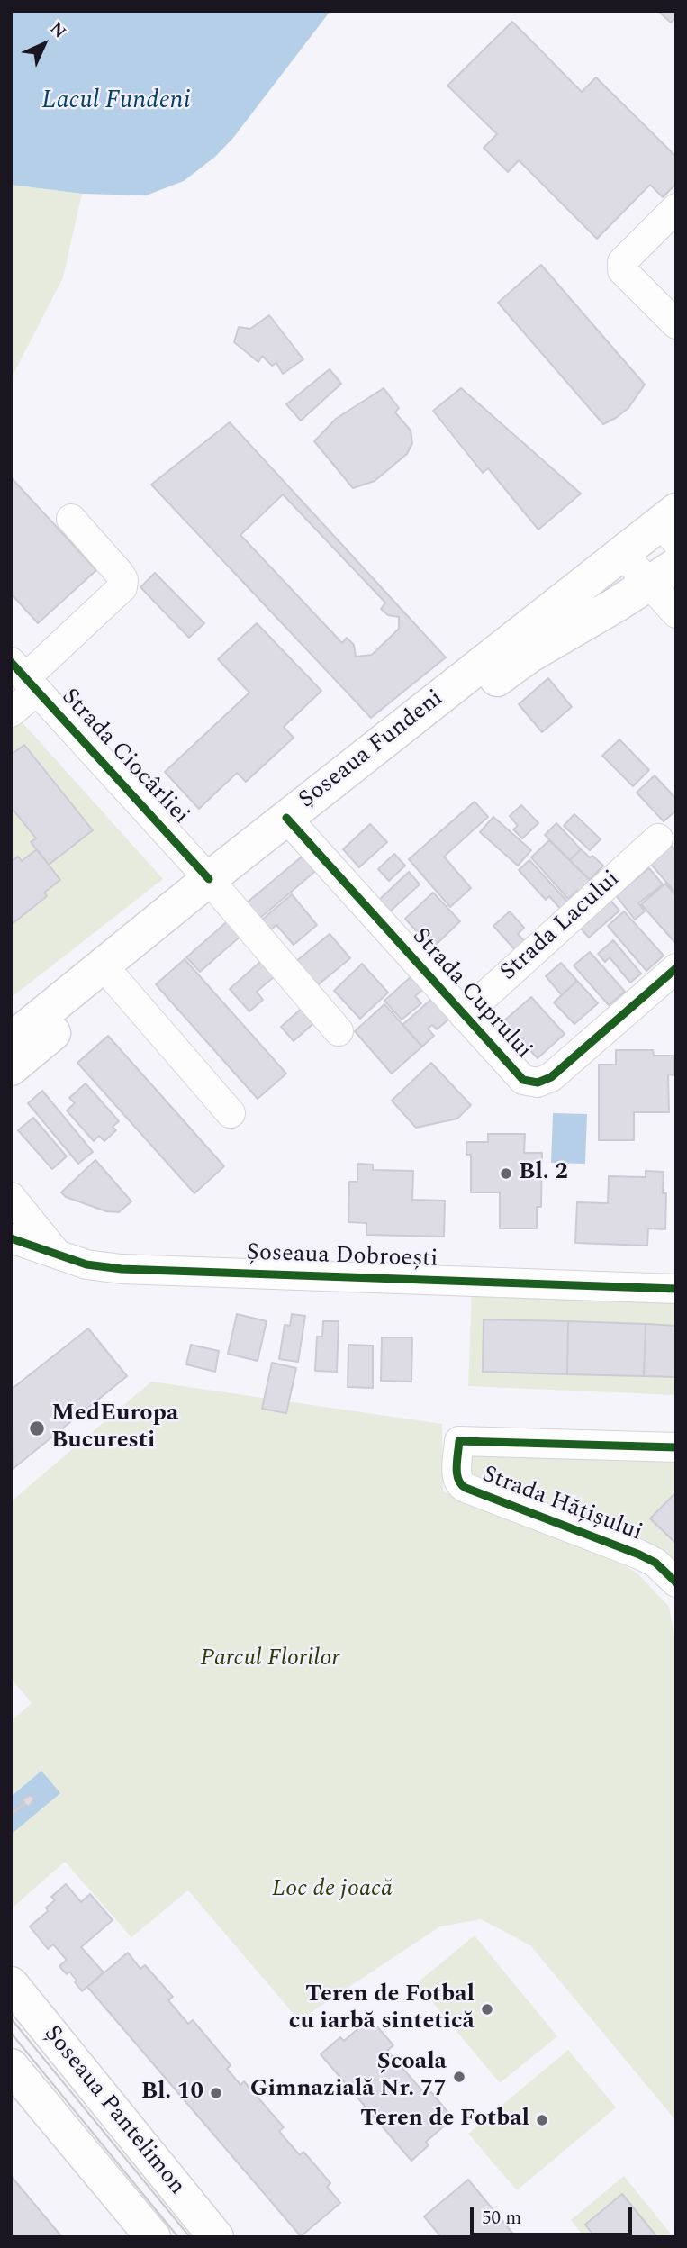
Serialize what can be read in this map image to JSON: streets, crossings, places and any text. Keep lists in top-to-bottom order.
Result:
{
  "streets": {
    "main road": ["Șoseaua Fundeni", "Șoseaua Pantelimon"],
    "street": [
      "Strada Ciocârliei",
      "Strada Lacului",
      "Strada Cuprului",
      "Șoseaua Dobroești",
      "Strada Hățișului"
    ]
  },
  "crossings": [
    ["Șoseaua Fundeni", "Strada Ciocârliei"],
    ["Șoseaua Fundeni", "Strada Cuprului"],
    ["Strada Lacului", "Strada Cuprului"]
  ],
  "water": ["Lacul Fundeni"],
  "parks": ["Parcul Florilor", "Loc de joacă"],
  "places": [
    "Bl. 2",
    "MedEuropa Bucuresti",
    "Teren de Fotbal cu iarbă sintetică",
    "Școala Gimnazială Nr. 77",
    "Bl. 10",
    "Teren de Fotbal"
  ],
  "scale_bar": "50 m",
  "north": "top right"
}
